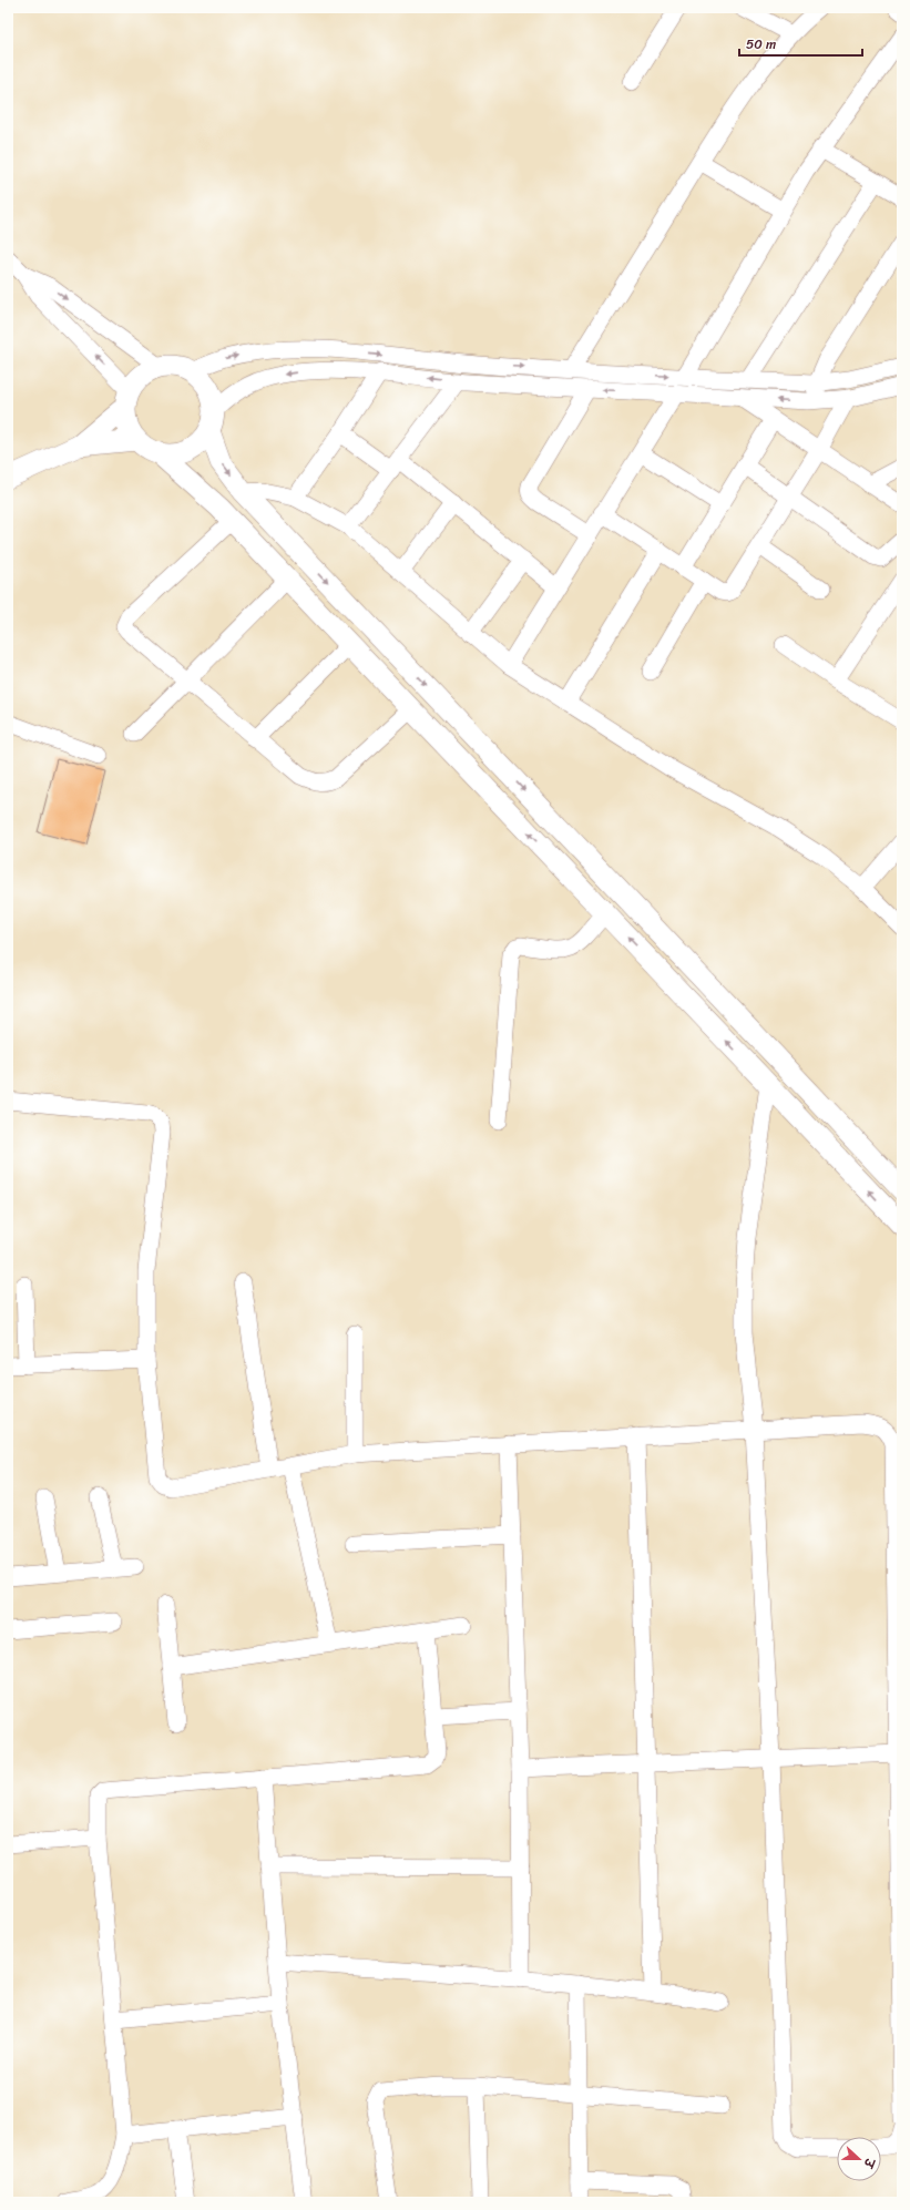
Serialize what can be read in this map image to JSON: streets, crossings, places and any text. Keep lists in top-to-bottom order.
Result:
{
  "scale_bar": "50 m",
  "north": "right"
}
